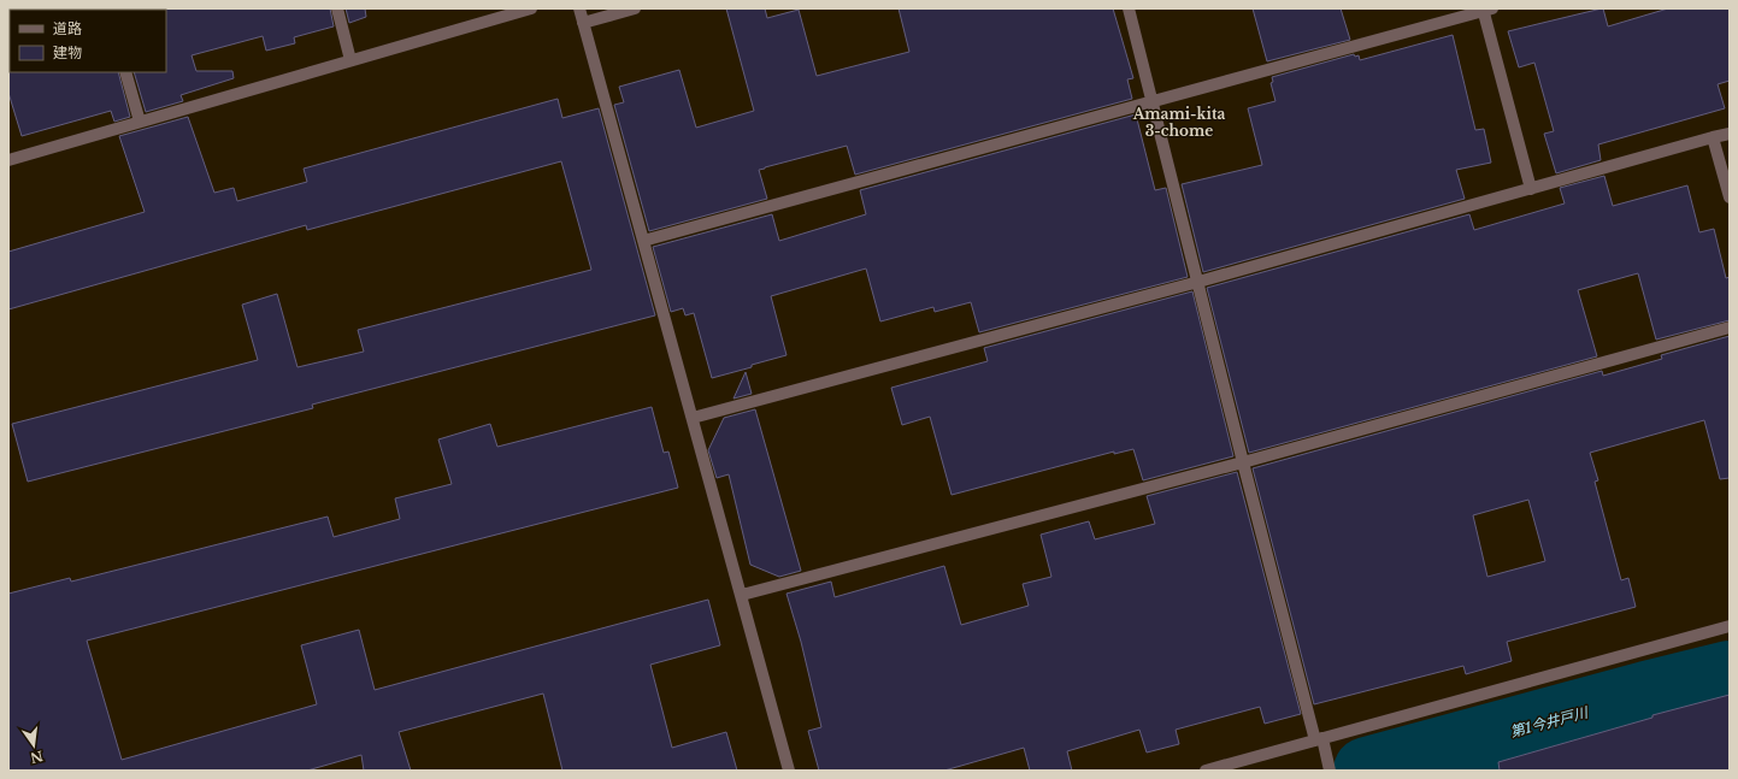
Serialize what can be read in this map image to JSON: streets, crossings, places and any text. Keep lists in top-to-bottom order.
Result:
{
  "districts": ["Amami-kita 3-chome"],
  "water": ["第1今井戸川"],
  "legend": ["道路", "建物"],
  "north": "bottom"
}
